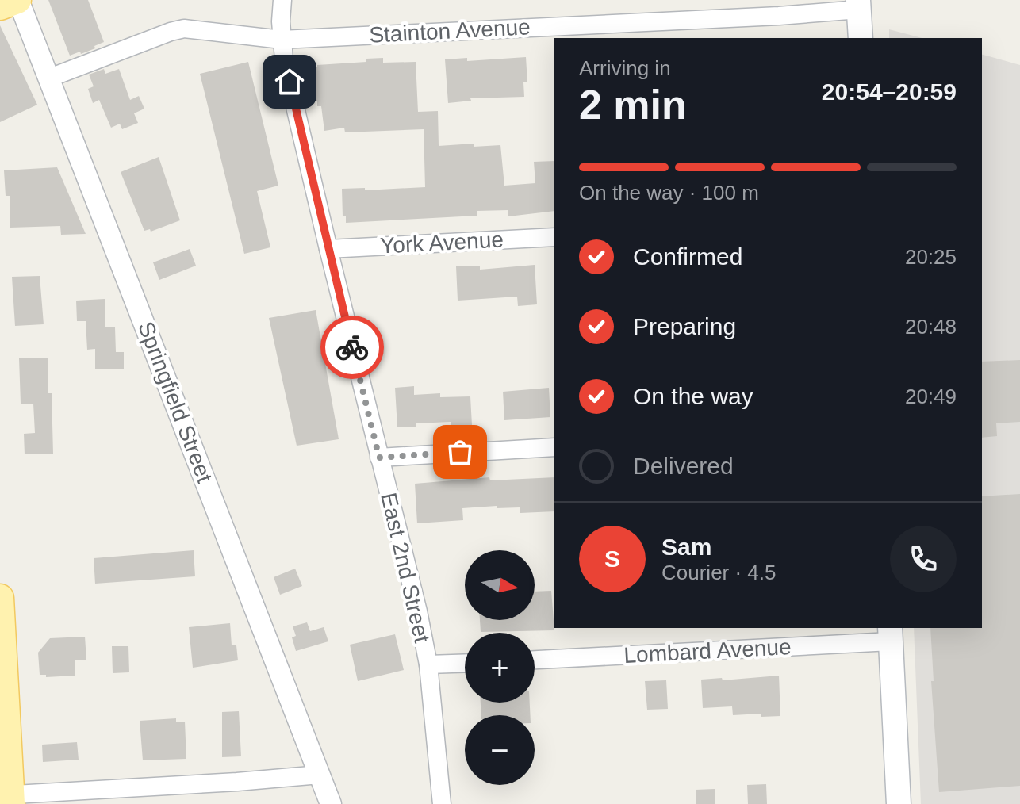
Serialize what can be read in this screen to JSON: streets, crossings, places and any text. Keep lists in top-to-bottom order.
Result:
{
  "streets": {
    "street": [
      "Stainton Avenue",
      "York Avenue",
      "Springfield Street",
      "East 2nd Street",
      "Lombard Avenue"
    ]
  },
  "crossings": [
    ["Stainton Avenue", "Springfield Street"],
    ["Stainton Avenue", "East 2nd Street"],
    ["York Avenue", "East 2nd Street"]
  ],
  "north": "right",
  "page": {
    "heading": ["2 min", "Arriving in", "20:54–20:59"],
    "panel": ["Sam", "Courier · 4.5"],
    "bar": "On the way · 100 m",
    "list": [
      ["Confirmed", "20:25"],
      ["Preparing", "20:48"],
      ["On the way", "20:49"],
      "Delivered"
    ],
    "round": "S",
    "map_buttons": ["+", "−"]
  }
}
